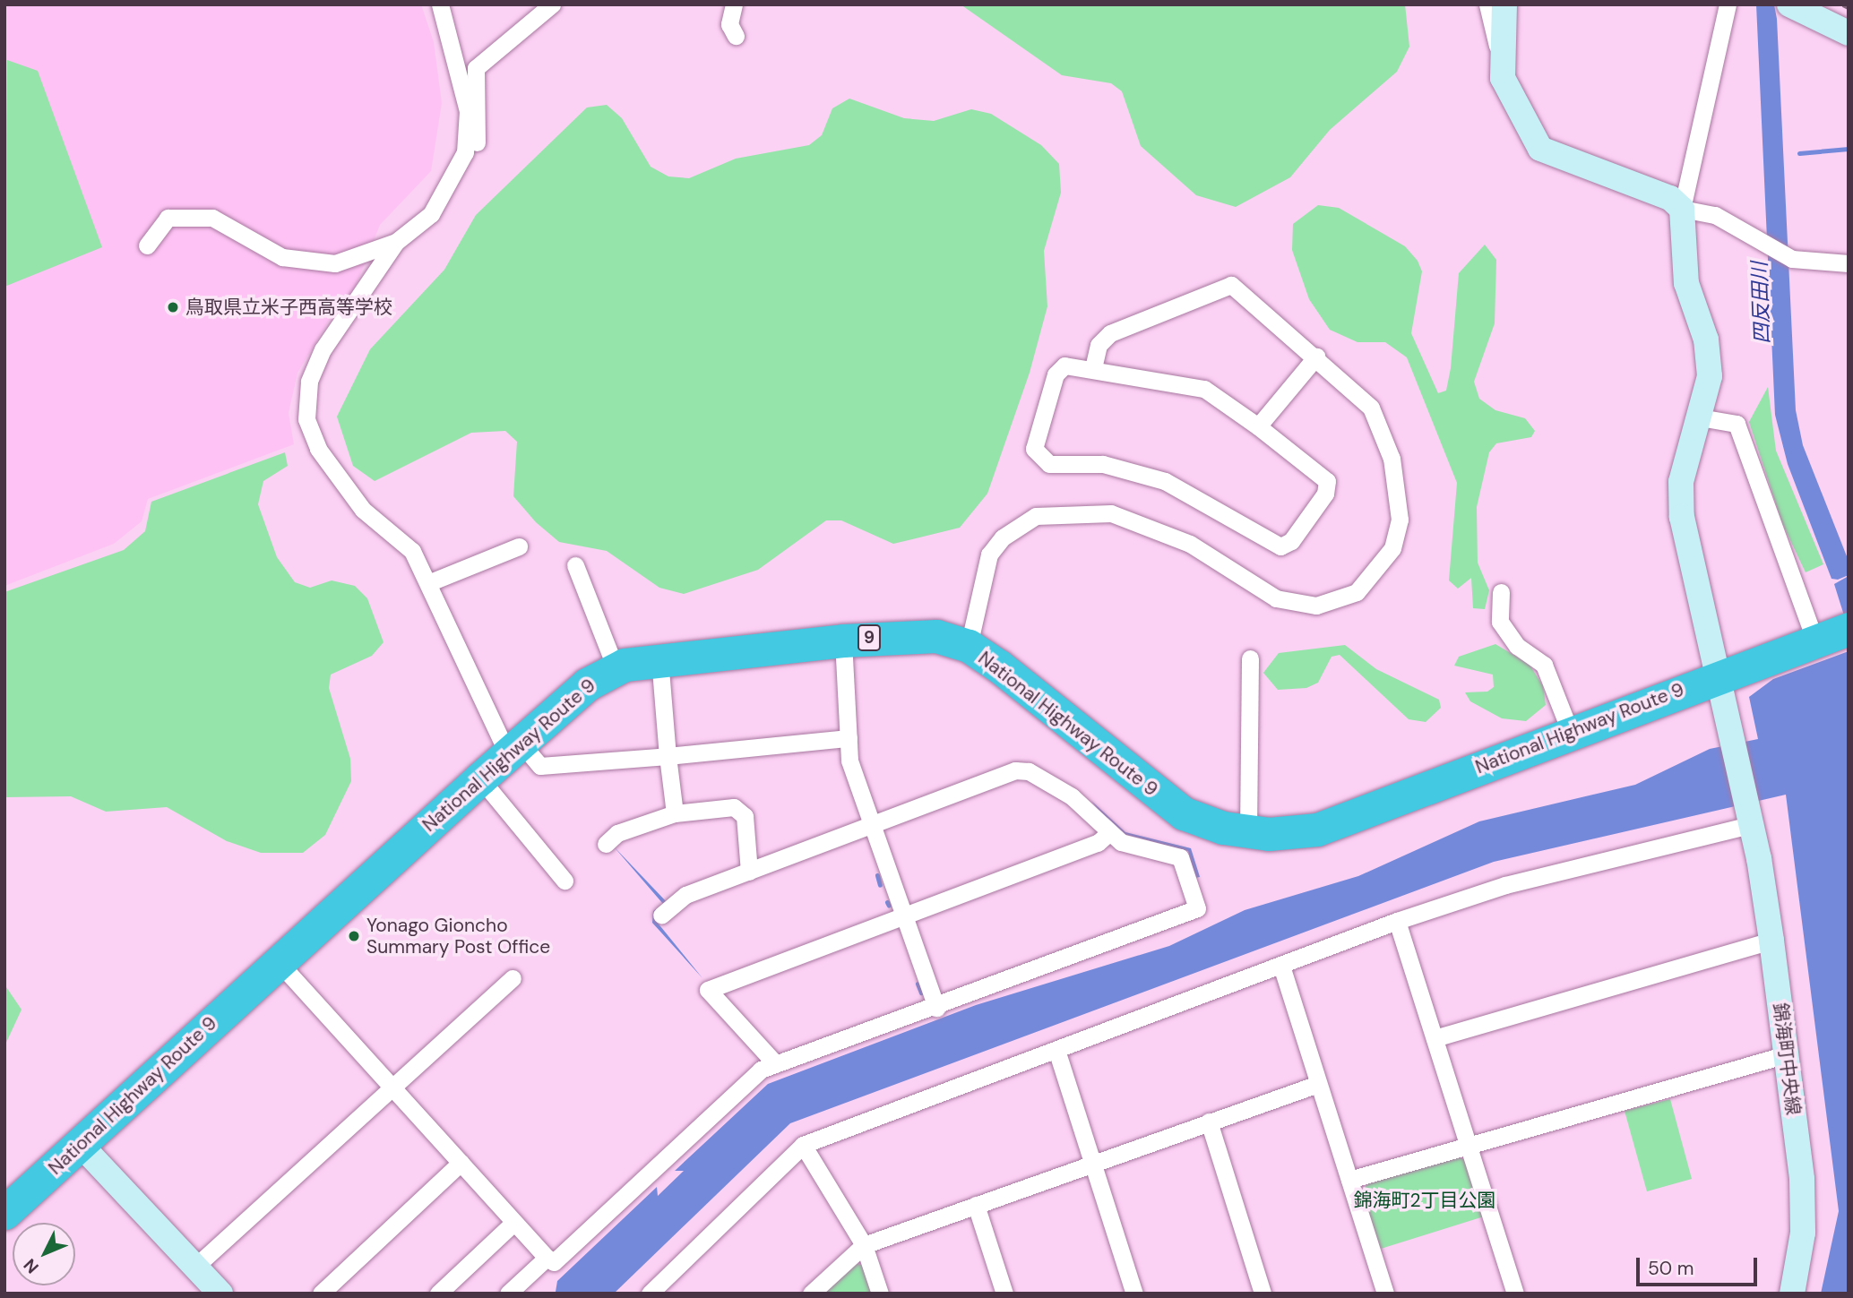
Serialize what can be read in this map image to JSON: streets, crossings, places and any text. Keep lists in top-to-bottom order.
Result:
{
  "streets": {
    "highway": ["9", "National Highway Route 9"],
    "street": ["錦海町中央線"]
  },
  "crossings": [
    ["National Highway Route 9", "錦海町中央線"]
  ],
  "water": ["四反田川"],
  "parks": ["錦海町2丁目公園"],
  "places": ["鳥取県立米子西高等学校", "Yonago Gioncho Summary Post Office"],
  "scale_bar": "50 m",
  "north": "bottom left"
}
